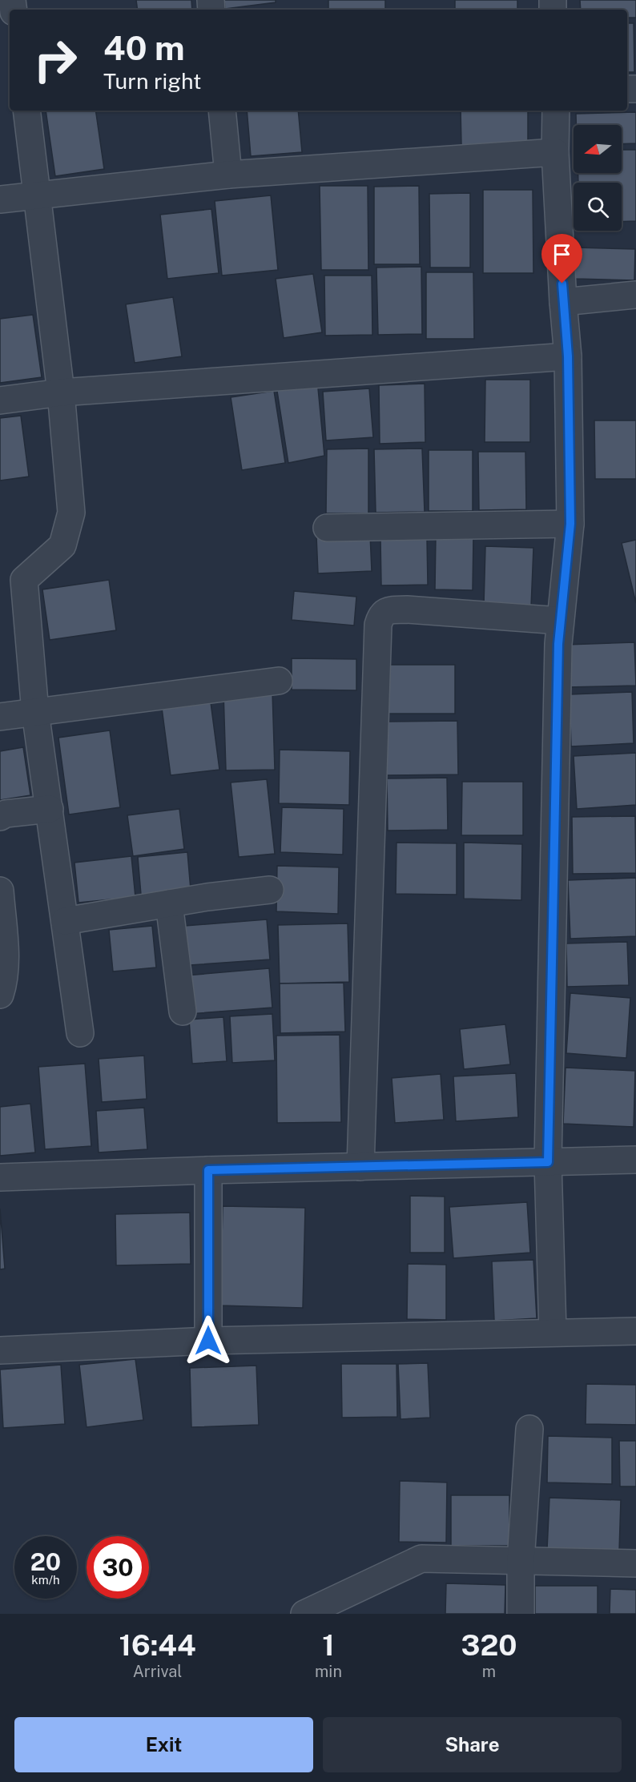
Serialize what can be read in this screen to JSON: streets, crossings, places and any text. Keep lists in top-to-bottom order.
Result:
{
  "north": "left",
  "page": {
    "turn": ["40 m", "Turn right"],
    "speed": "20 km/h",
    "limit": "30",
    "eta": [
      "16:44",
      "Arrival",
      "1",
      "min",
      "320",
      "m"
    ],
    "buttons": ["Exit", "Share"]
  }
}
